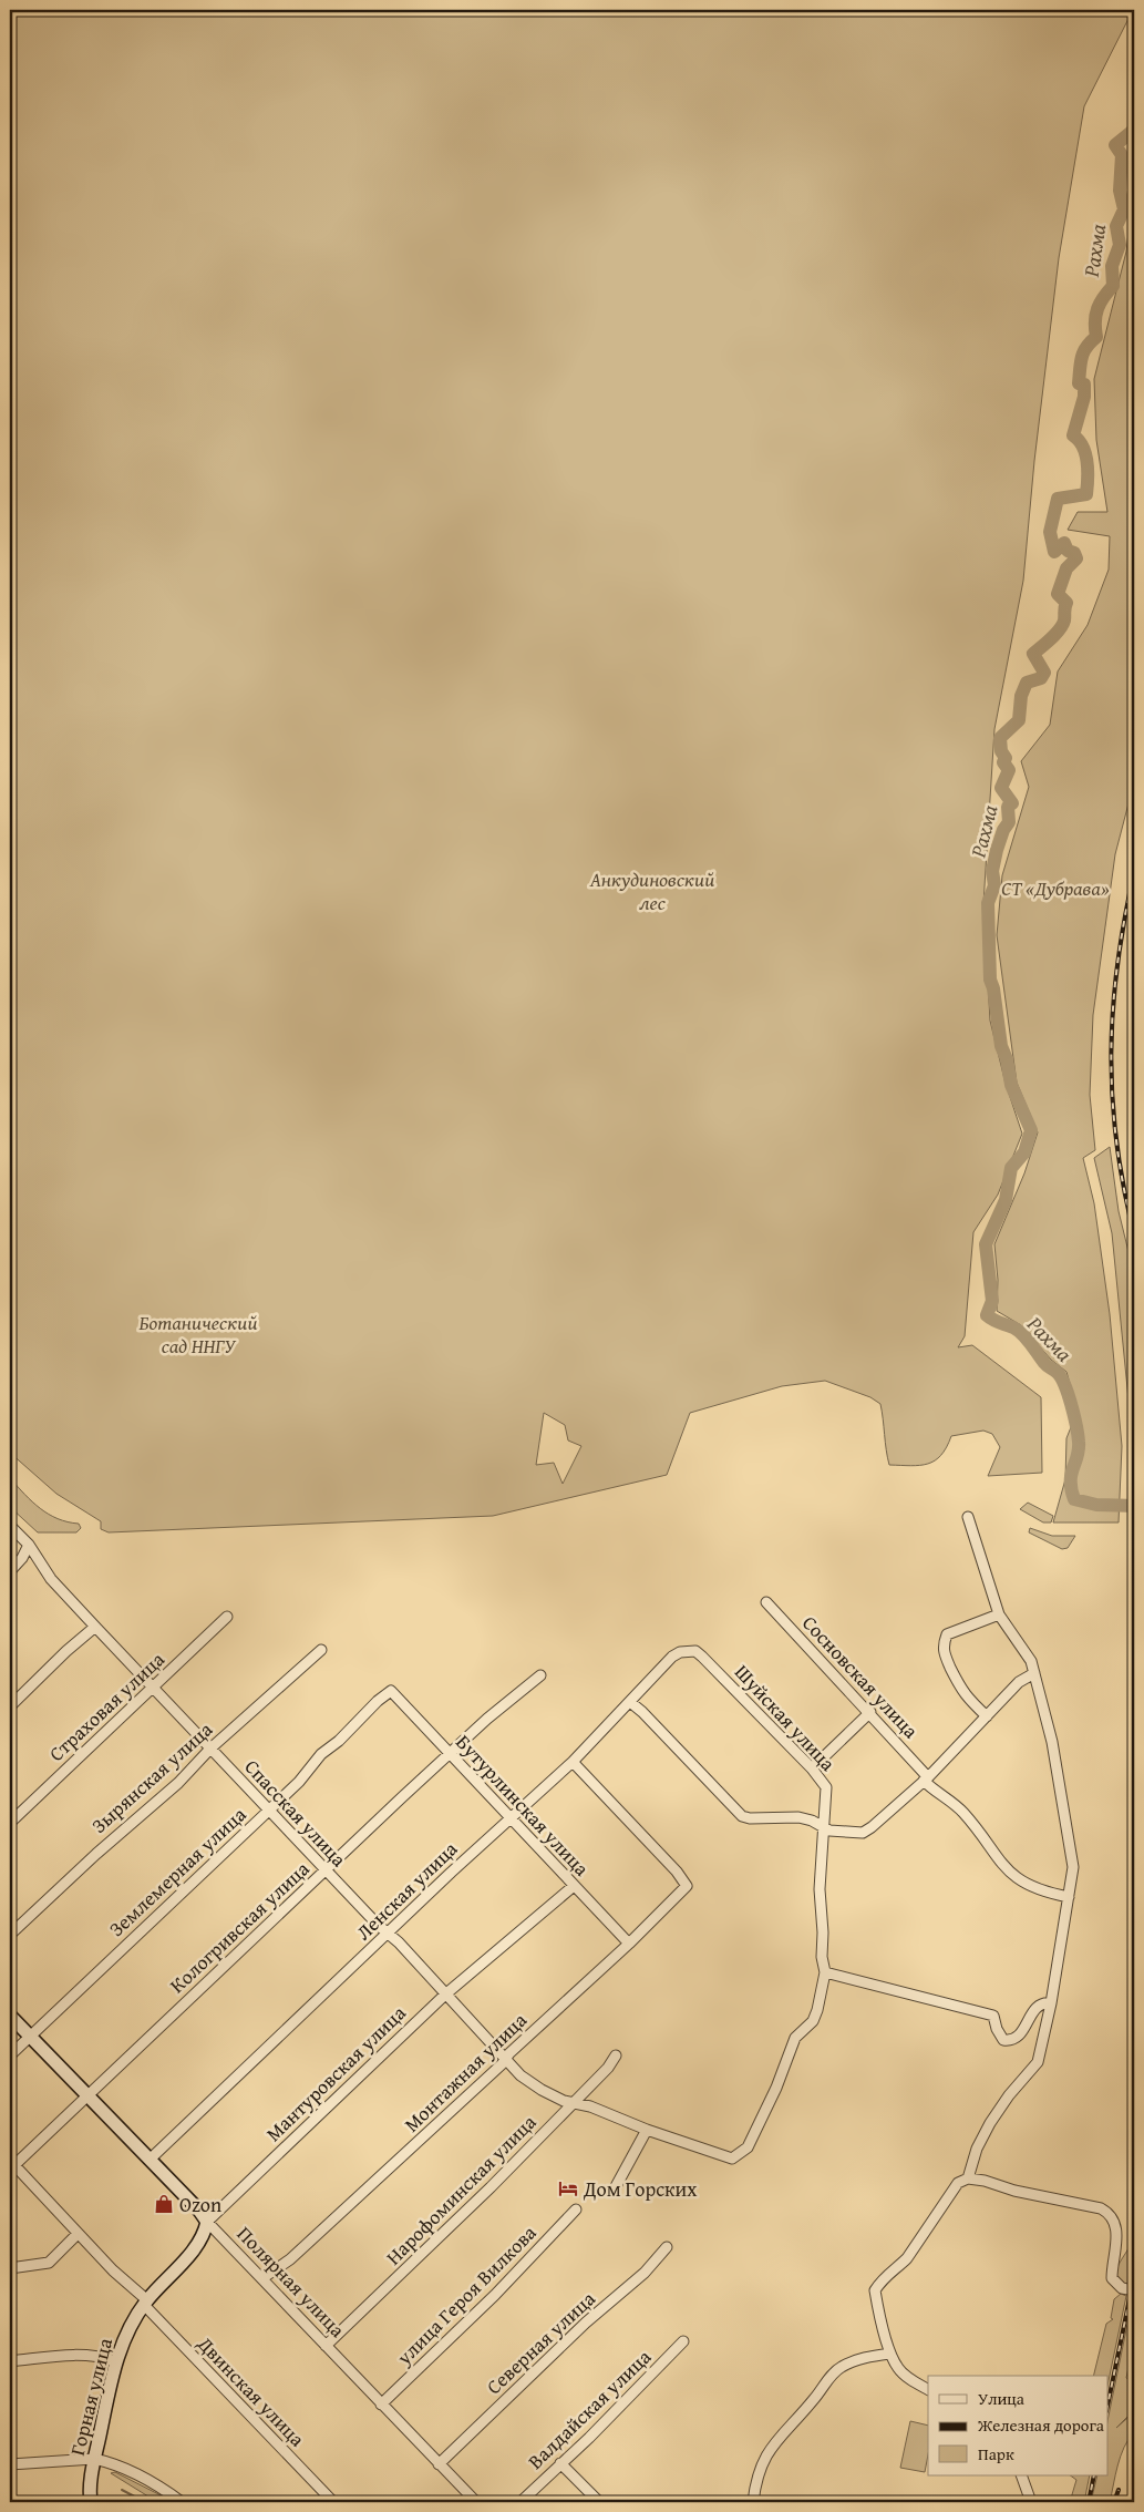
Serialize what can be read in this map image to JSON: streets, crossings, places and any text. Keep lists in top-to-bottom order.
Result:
{
  "streets": {
    "main road": ["Мантуровская улица", "Полярная улица", "Горная улица"],
    "street": [
      "Сосновская улица",
      "Страховая улица",
      "Шуйская улица",
      "Зырянская улица",
      "Бутурлинская улица",
      "Спасская улица",
      "Землемерная улица",
      "Ленская улица",
      "Кологривская улица",
      "Монтажная улица",
      "Нарофоминская улица",
      "улица Героя Вилкова",
      "Северная улица",
      "Двинская улица",
      "Валдайская улица"
    ]
  },
  "crossings": [
    ["Страховая улица", "Спасская улица"],
    ["Шуйская улица", "Спасская улица"],
    ["Шуйская улица", "Ленская улица"],
    ["Зырянская улица", "Спасская улица"],
    ["Бутурлинская улица", "Землемерная улица"],
    ["Бутурлинская улица", "Ленская улица"],
    ["Бутурлинская улица", "Кологривская улица"],
    ["Бутурлинская улица", "Монтажная улица"],
    ["Бутурлинская улица", "Мантуровская улица"],
    ["Спасская улица", "Землемерная улица"],
    ["Спасская улица", "Ленская улица"],
    ["Спасская улица", "Кологривская улица"],
    ["Спасская улица", "Монтажная улица"],
    ["Спасская улица", "Мантуровская улица"],
    ["Спасская улица", "Нарофоминская улица"],
    ["Землемерная улица", "Полярная улица"],
    ["Ленская улица", "Монтажная улица"],
    ["Ленская улица", "Полярная улица"],
    ["Кологривская улица", "Полярная улица"],
    ["Кологривская улица", "Двинская улица"],
    ["Монтажная улица", "Полярная улица"],
    ["Мантуровская улица", "Полярная улица"],
    ["Мантуровская улица", "Двинская улица"],
    ["Мантуровская улица", "Горная улица"],
    ["Нарофоминская улица", "Полярная улица"],
    ["Полярная улица", "улица Героя Вилкова"],
    ["Полярная улица", "Северная улица"],
    ["Двинская улица", "Горная улица"]
  ],
  "water": ["Рахма"],
  "parks": ["Анкудиновский лес", "СТ «Дубрава»", "Ботанический сад ННГУ"],
  "places": {
    "hotel": ["Дом Горских"],
    "shop": ["Ozon"]
  },
  "legend": ["Улица", "Железная дорога", "Парк"]
}
